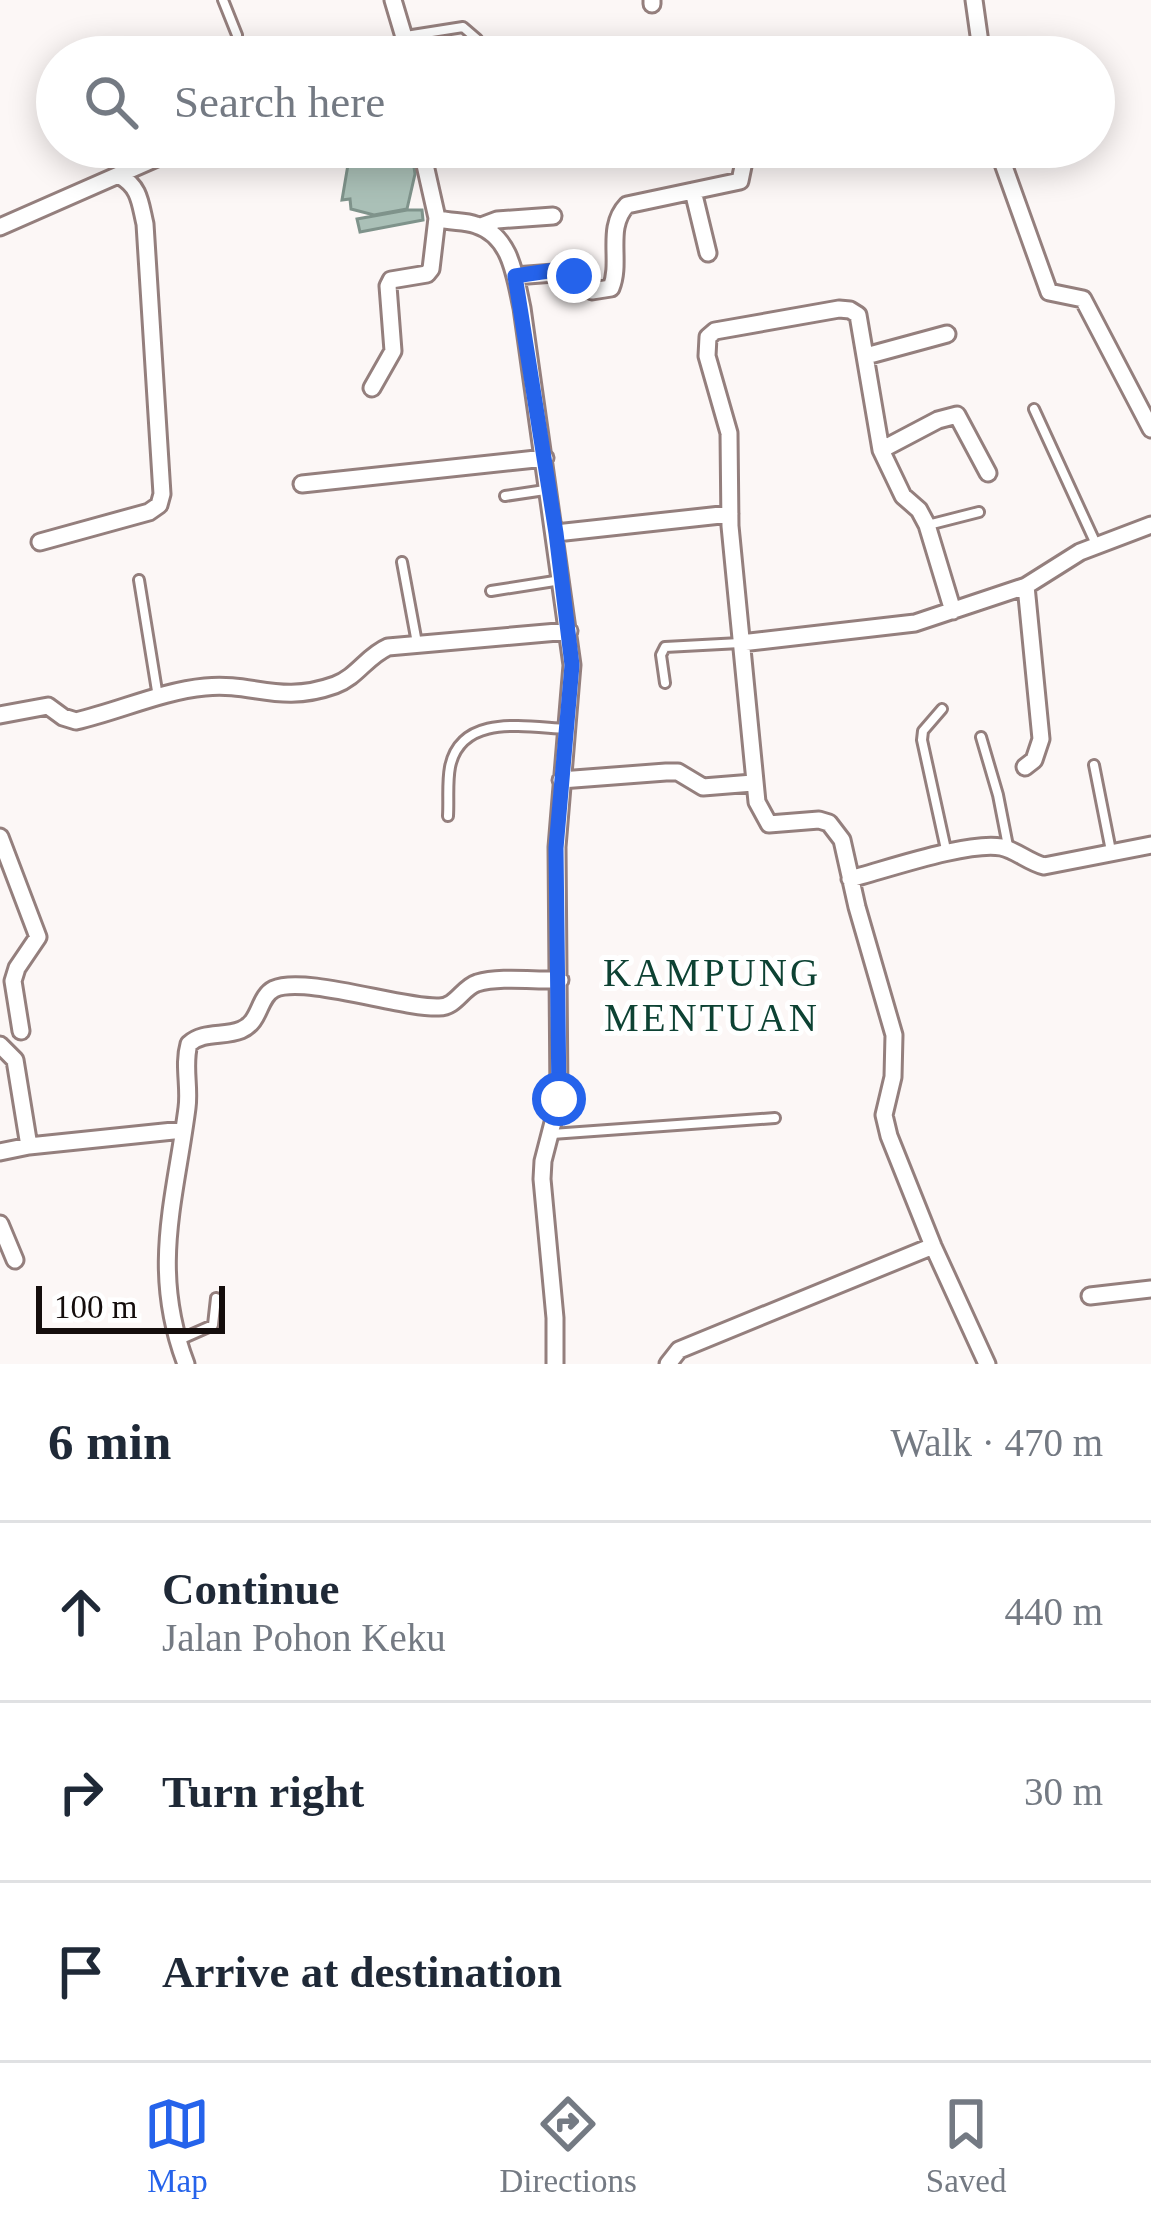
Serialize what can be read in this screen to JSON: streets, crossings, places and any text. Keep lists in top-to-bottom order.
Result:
{
  "districts": ["KAMPUNG MENTUAN"],
  "scale_bar": "100 m",
  "page": {
    "search": "Search here",
    "scale": "100 m",
    "heading": ["6 min", "Walk · 470 m"],
    "list": [
      ["Continue", "Jalan Pohon Keku", "440 m"],
      ["Turn right", "30 m"],
      "Arrive at destination"
    ],
    "nav": ["Map", "Directions", "Saved"]
  }
}
